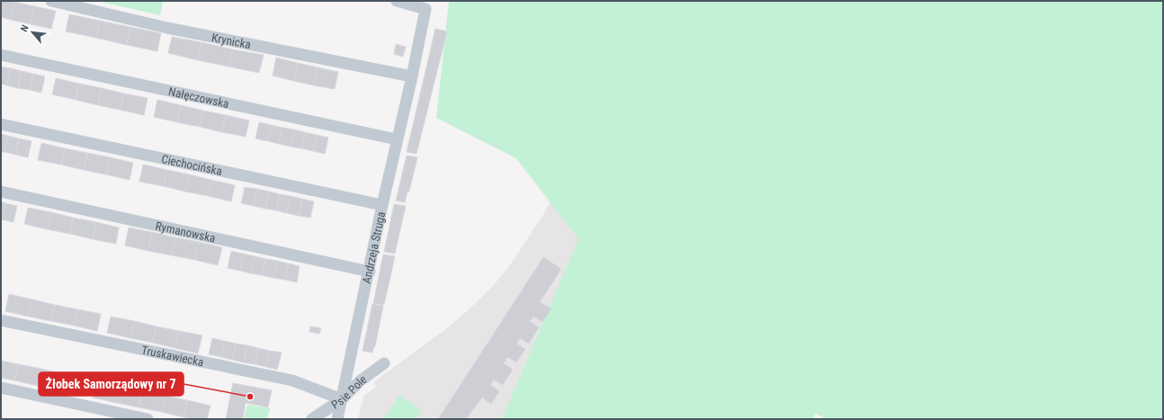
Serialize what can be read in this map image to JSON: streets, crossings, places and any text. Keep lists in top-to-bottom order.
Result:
{
  "streets": {
    "street": [
      "Krynicka",
      "Nałęczowska",
      "Ciechocińska",
      "Rymanowska",
      "Andrzeja Struga",
      "Truskawiecka",
      "Psie Pole"
    ]
  },
  "crossings": [
    ["Krynicka", "Andrzeja Struga"],
    ["Nałęczowska", "Andrzeja Struga"],
    ["Ciechocińska", "Andrzeja Struga"],
    ["Rymanowska", "Andrzeja Struga"],
    ["Andrzeja Struga", "Truskawiecka"],
    ["Andrzeja Struga", "Psie Pole"],
    ["Truskawiecka", "Psie Pole"]
  ],
  "places": ["Żłobek Samorządowy nr 7"],
  "north": "top left"
}
